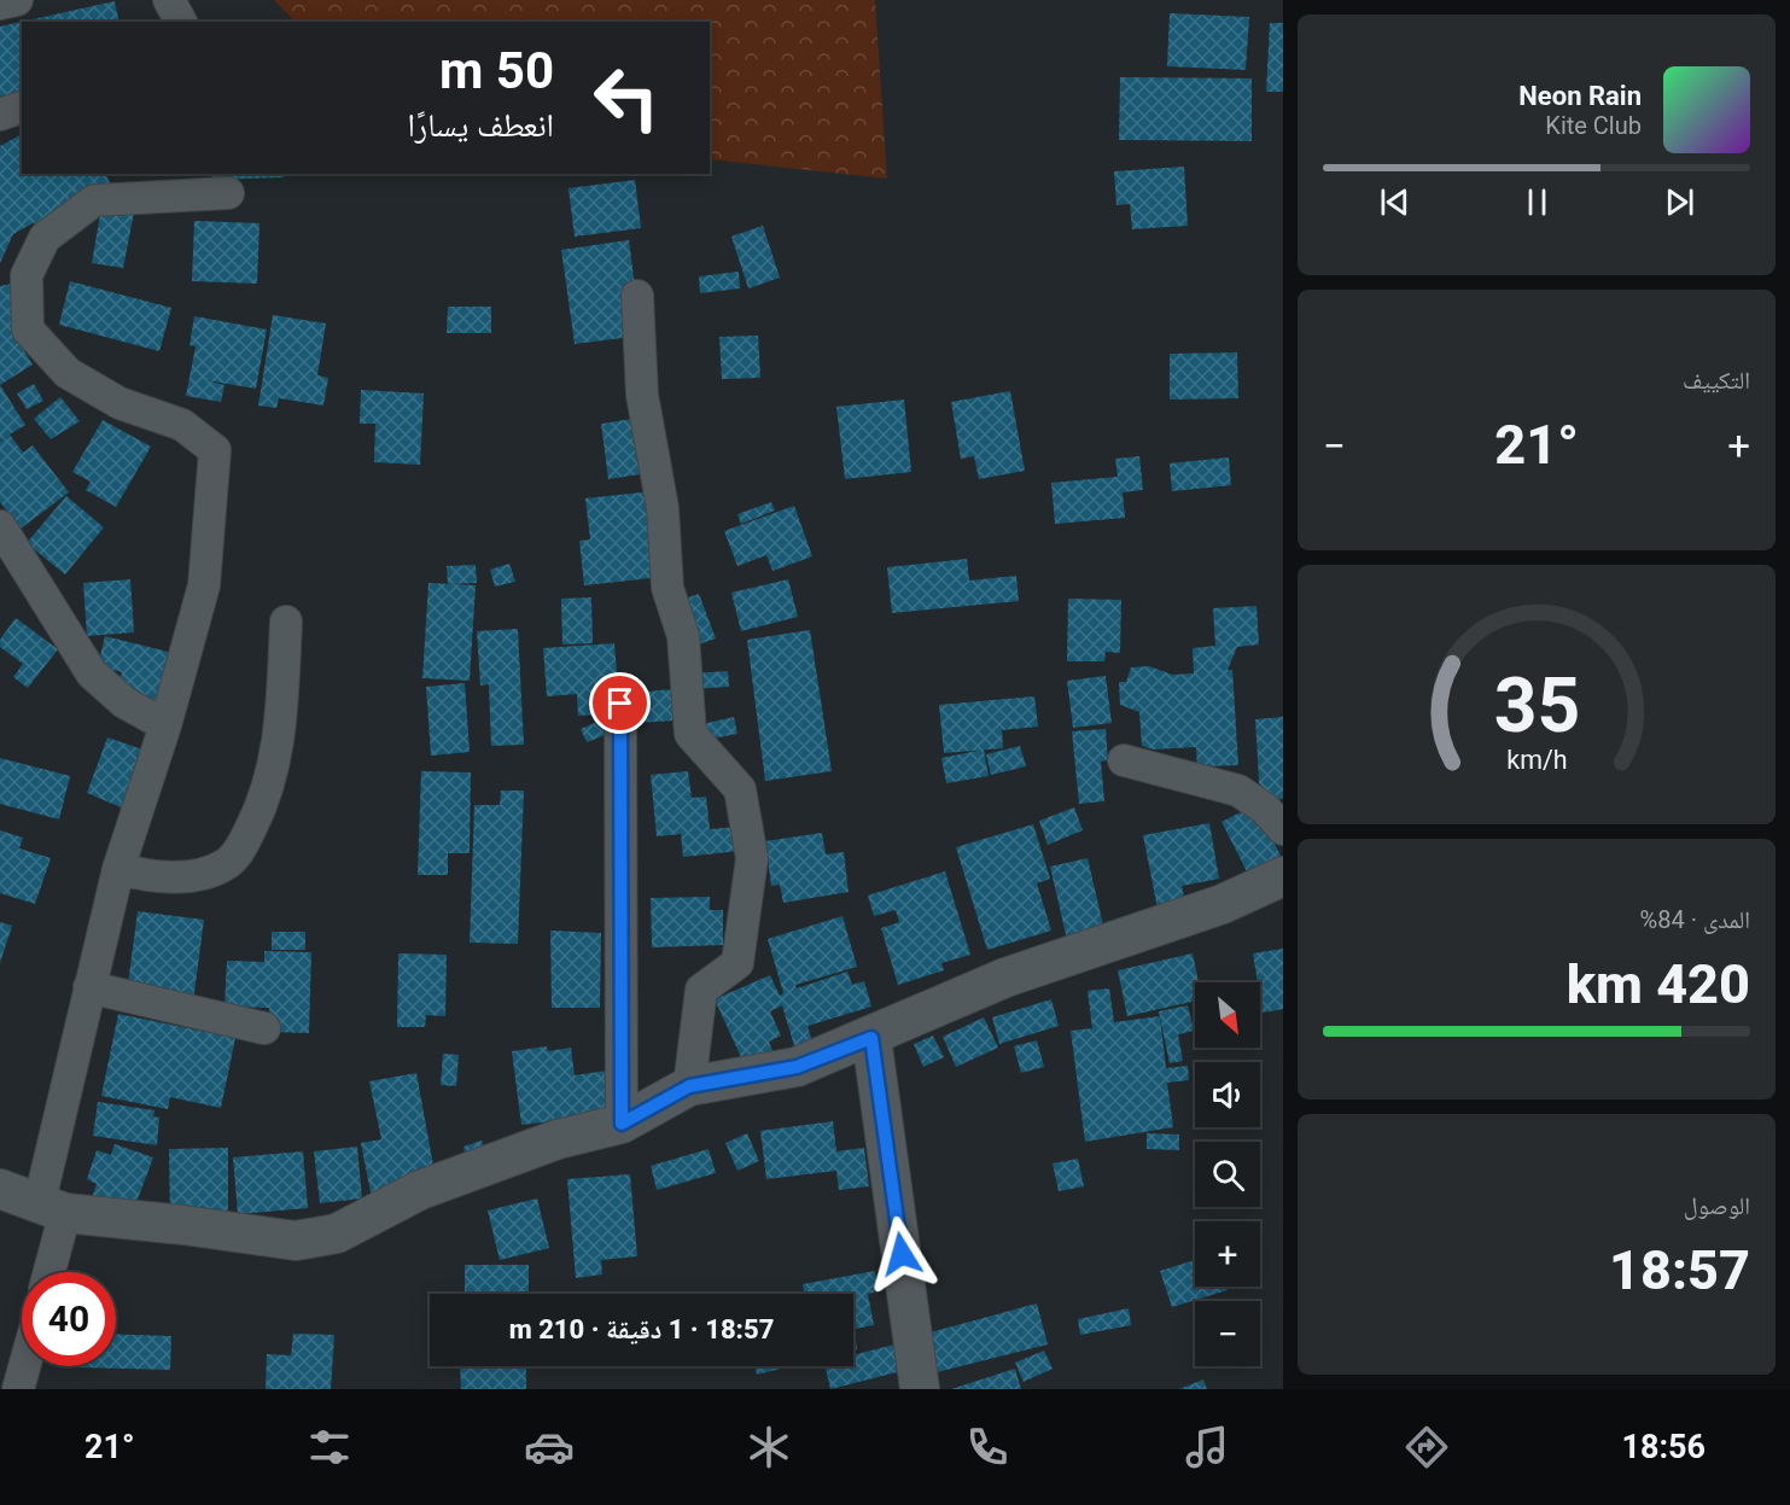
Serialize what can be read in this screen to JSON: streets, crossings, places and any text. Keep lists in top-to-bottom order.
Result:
{
  "north": "bottom right",
  "page": {
    "turn": ["50 m", "انعطف يسارًا"],
    "song": ["Neon Rain", "Kite Club"],
    "tile": [
      "التكييف",
      ["المدى · 84%", "420 km"],
      ["الوصول", "18:57"]
    ],
    "heat": ["−", "21°", "+"],
    "map_buttons": ["+", "−"],
    "limit": "40",
    "trip": "18:57 · 1 دقيقة · 210 m",
    "tabs": ["18:56", "21°"],
    "gauge": ["35", "km/h"]
  }
}
